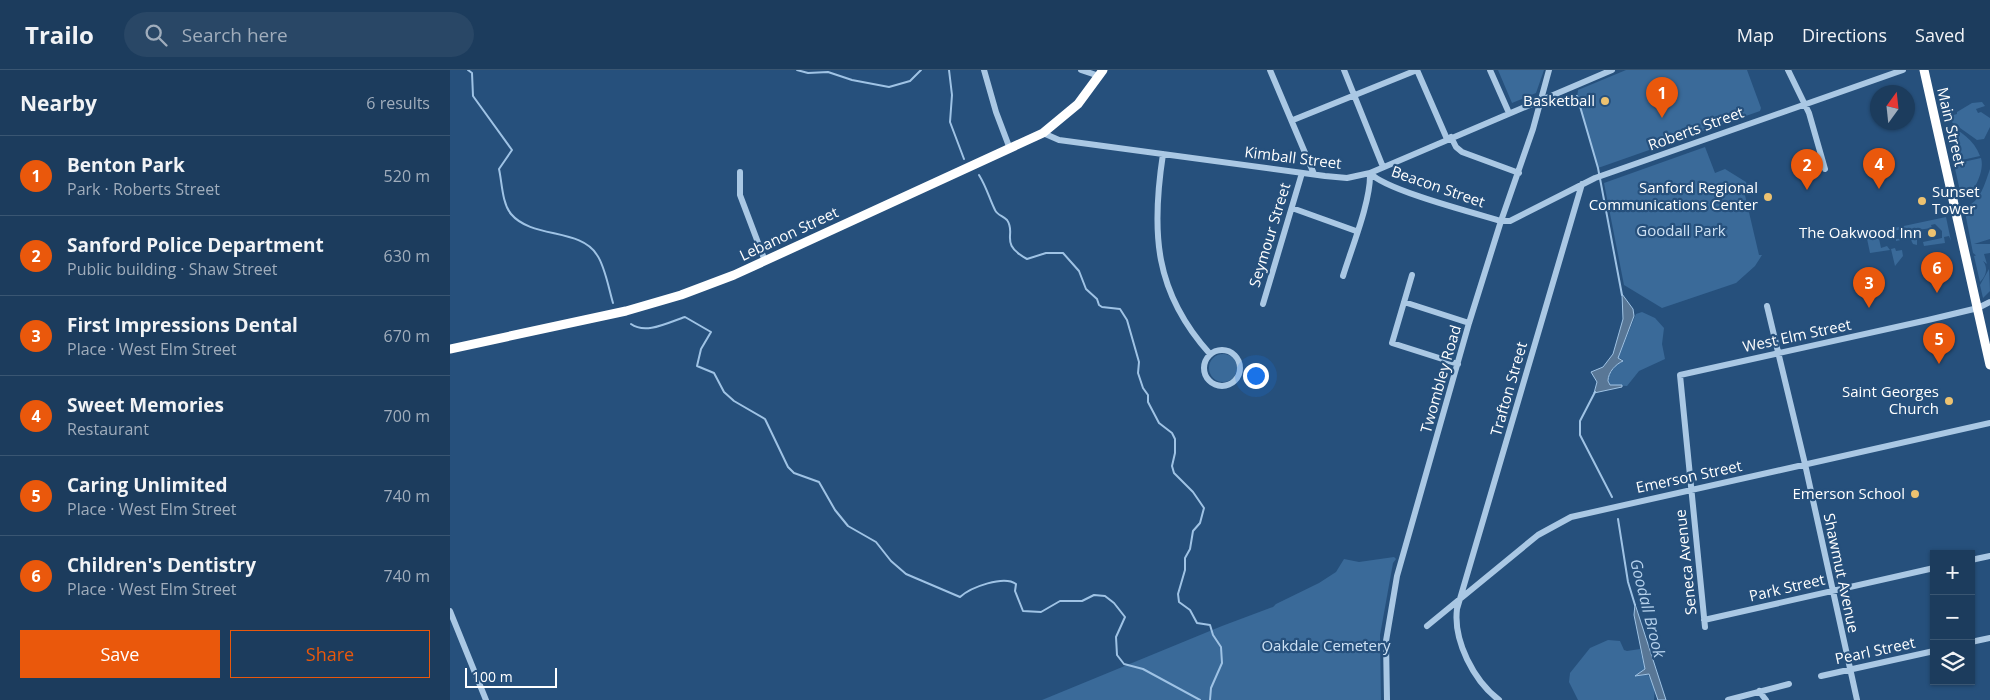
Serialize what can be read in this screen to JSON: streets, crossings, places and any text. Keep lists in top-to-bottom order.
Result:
{
  "streets": {
    "highway": ["Main Street", "Lebanon Street"],
    "street": [
      "Roberts Street",
      "Kimball Street",
      "Beacon Street",
      "Seymour Street",
      "West Elm Street",
      "Twombley Road",
      "Trafton Street",
      "Emerson Street",
      "Seneca Avenue",
      "Shawmut Avenue",
      "Park Street",
      "Pearl Street"
    ]
  },
  "crossings": [
    ["Main Street", "West Elm Street"],
    ["Roberts Street", "Beacon Street"],
    ["Roberts Street", "Twombley Road"],
    ["Roberts Street", "Trafton Street"],
    ["Kimball Street", "Beacon Street"],
    ["Kimball Street", "Lebanon Street"],
    ["Kimball Street", "Seymour Street"],
    ["Kimball Street", "Twombley Road"],
    ["Beacon Street", "Twombley Road"],
    ["West Elm Street", "Seneca Avenue"],
    ["West Elm Street", "Shawmut Avenue"],
    ["Trafton Street", "Emerson Street"],
    ["Emerson Street", "Seneca Avenue"],
    ["Emerson Street", "Shawmut Avenue"],
    ["Seneca Avenue", "Park Street"],
    ["Shawmut Avenue", "Park Street"],
    ["Shawmut Avenue", "Pearl Street"]
  ],
  "water": ["Goodall Brook"],
  "parks": ["Goodall Park", "Oakdale Cemetery"],
  "places": [
    "Basketball",
    "Sanford Regional Communications Center",
    "Sunset Tower",
    "The Oakwood Inn",
    "Saint Georges Church",
    "Emerson School"
  ],
  "scale_bar": "100 m",
  "north": "top",
  "page": {
    "header": "Trailo",
    "search": "Search here",
    "nav": ["Map", "Directions", "Saved"],
    "heading": ["Nearby", "6 results"],
    "pins": [
      "1",
      "4",
      "2",
      "6",
      "3",
      "5"
    ],
    "list": [
      {
        "mark": "1",
        "name": "Benton Park",
        "note": "Park · Roberts Street",
        "value": "520 m"
      },
      {
        "mark": "2",
        "name": "Sanford Police Department",
        "note": "Public building · Shaw Street",
        "value": "630 m"
      },
      {
        "mark": "3",
        "name": "First Impressions Dental",
        "note": "Place · West Elm Street",
        "value": "670 m"
      },
      {
        "mark": "4",
        "name": "Sweet Memories",
        "note": "Restaurant",
        "value": "700 m"
      },
      {
        "mark": "5",
        "name": "Caring Unlimited",
        "note": "Place · West Elm Street",
        "value": "740 m"
      },
      {
        "mark": "6",
        "name": "Children's Dentistry",
        "note": "Place · West Elm Street",
        "value": "740 m"
      }
    ],
    "map_buttons": ["+", "−"],
    "buttons": ["Save", "Share"],
    "scale": "100 m"
  }
}
